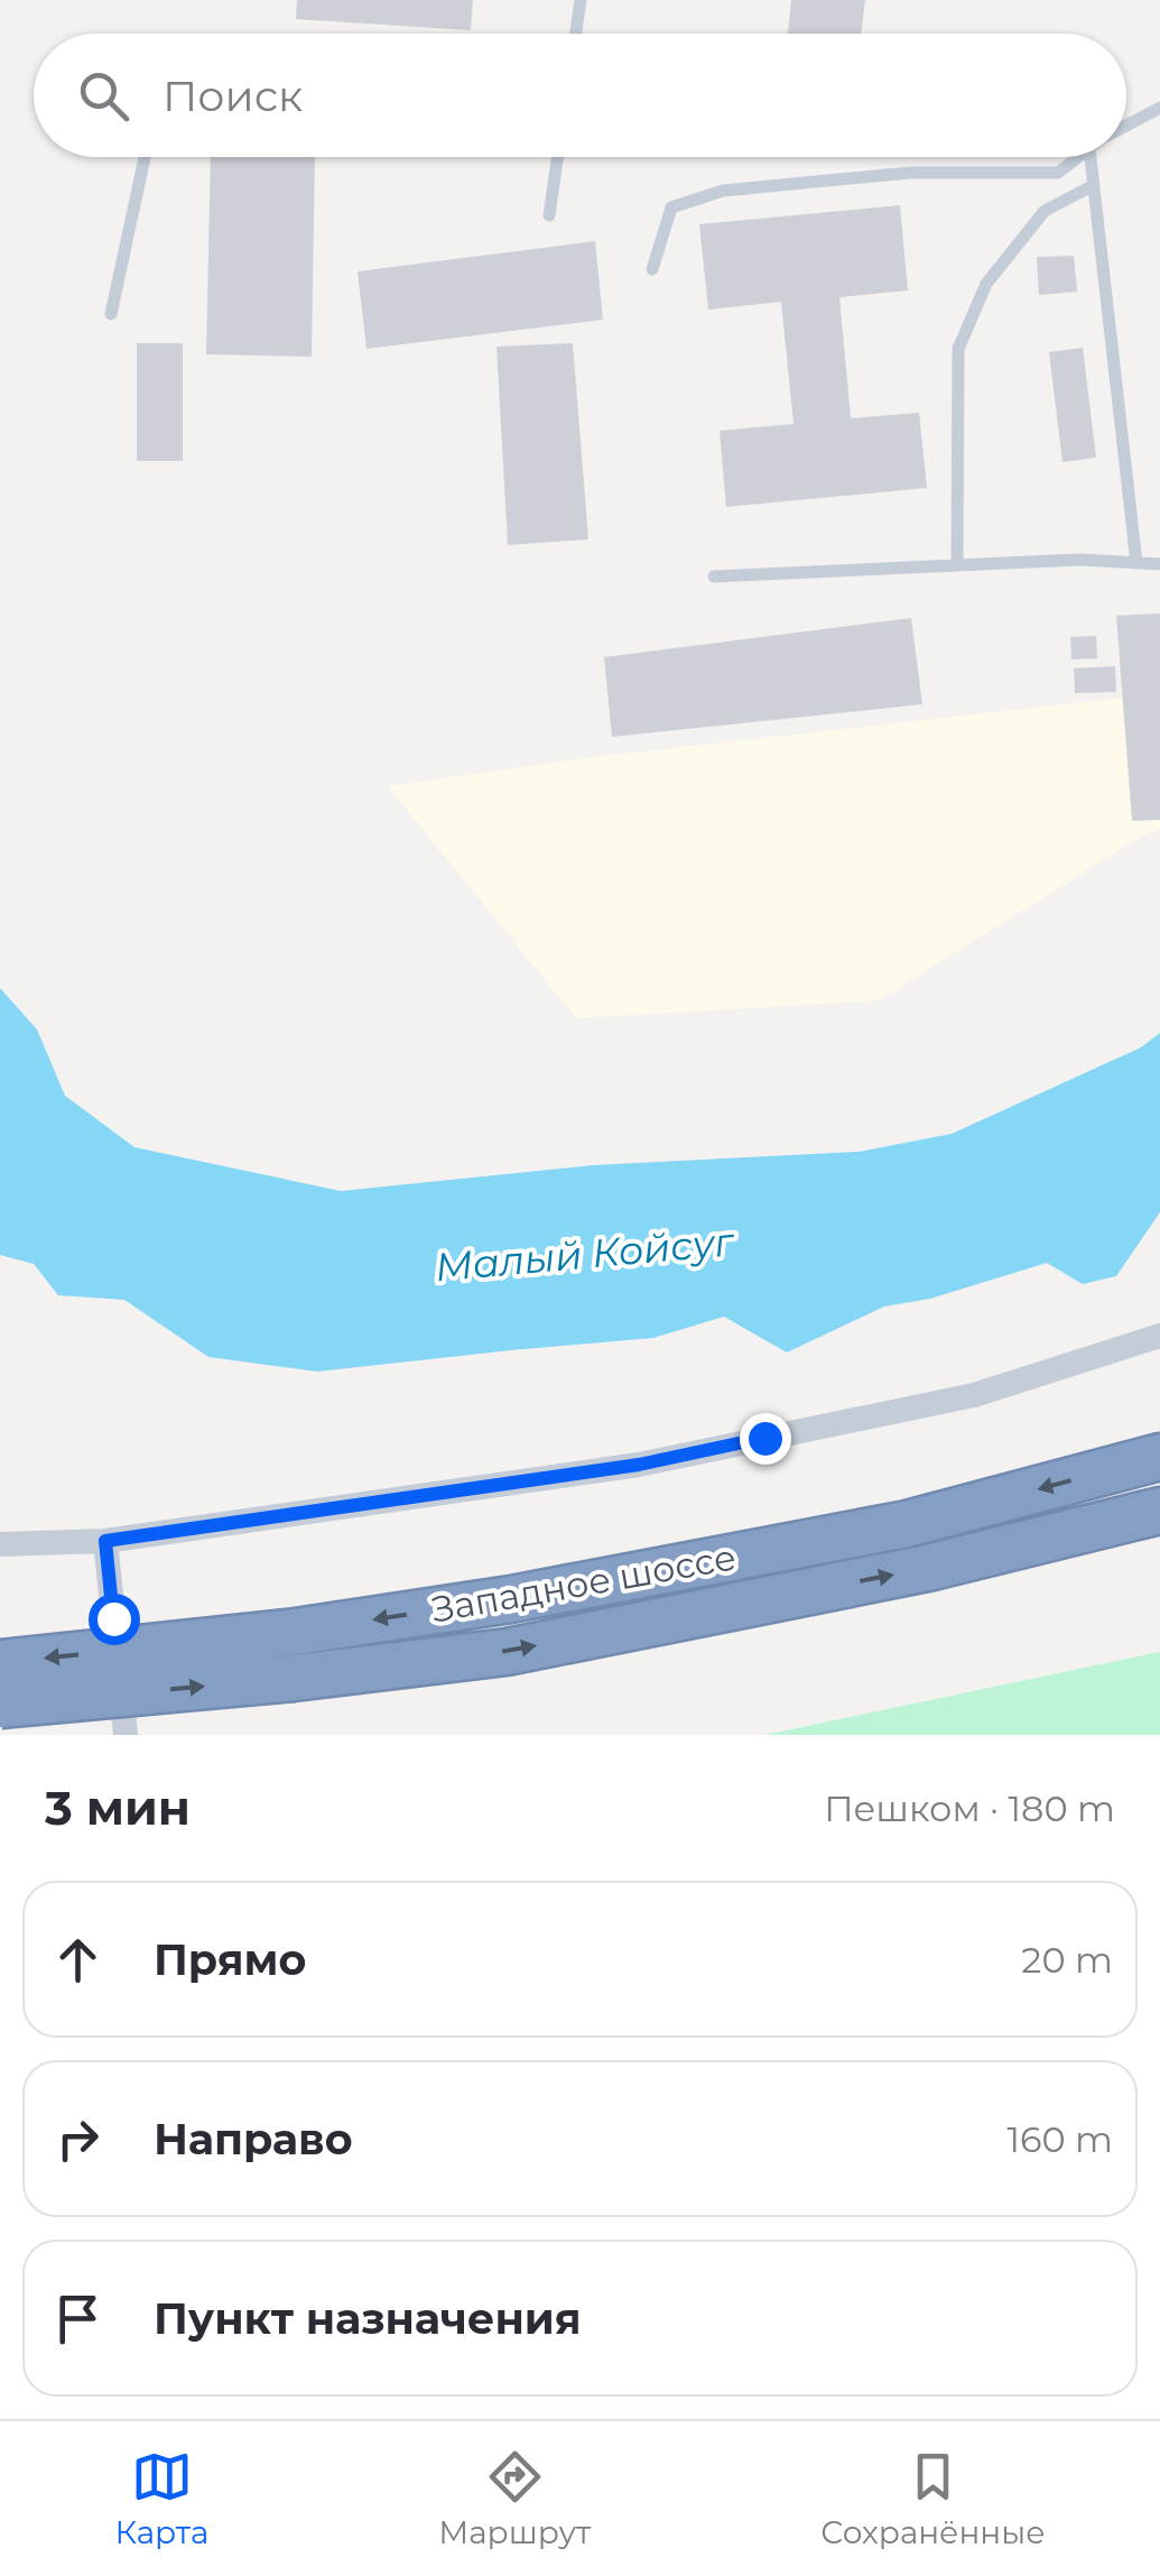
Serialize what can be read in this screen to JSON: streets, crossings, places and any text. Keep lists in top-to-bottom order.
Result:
{
  "streets": {
    "highway": ["Западное шоссе"]
  },
  "water": ["Малый Койсуг"],
  "page": {
    "search": "Поиск",
    "heading": ["3 мин", "Пешком · 180 m"],
    "list": [
      ["Прямо", "20 m"],
      ["Направо", "160 m"],
      "Пункт назначения"
    ],
    "nav": ["Карта", "Маршрут", "Сохранённые"]
  }
}
